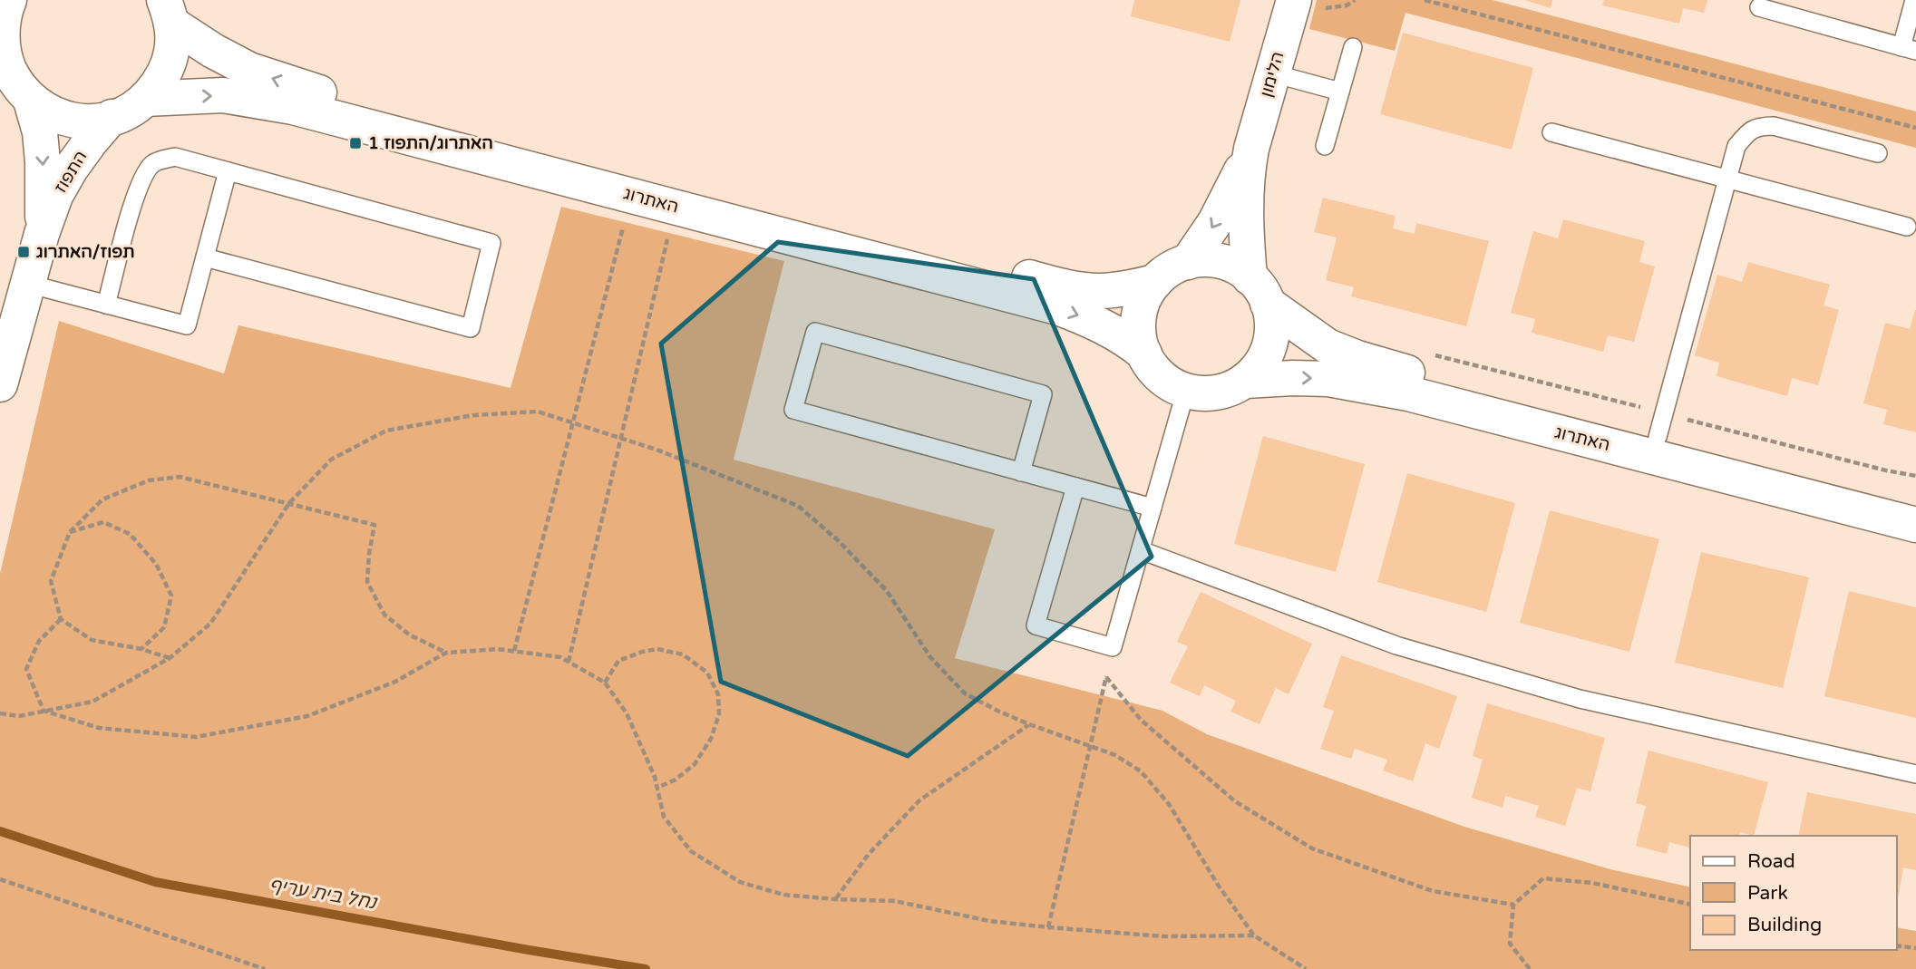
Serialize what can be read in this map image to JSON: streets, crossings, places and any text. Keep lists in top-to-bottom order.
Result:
{
  "streets": {
    "street": ["הלימון", "התפוז", "האתרוג"]
  },
  "crossings": [
    ["הלימון", "האתרוג"]
  ],
  "water": ["נחל בית עריף"],
  "places": {
    "transit": ["האתרוג/התפוז 1", "תפוז/האתרוג"]
  },
  "legend": ["Road", "Park", "Building"]
}
